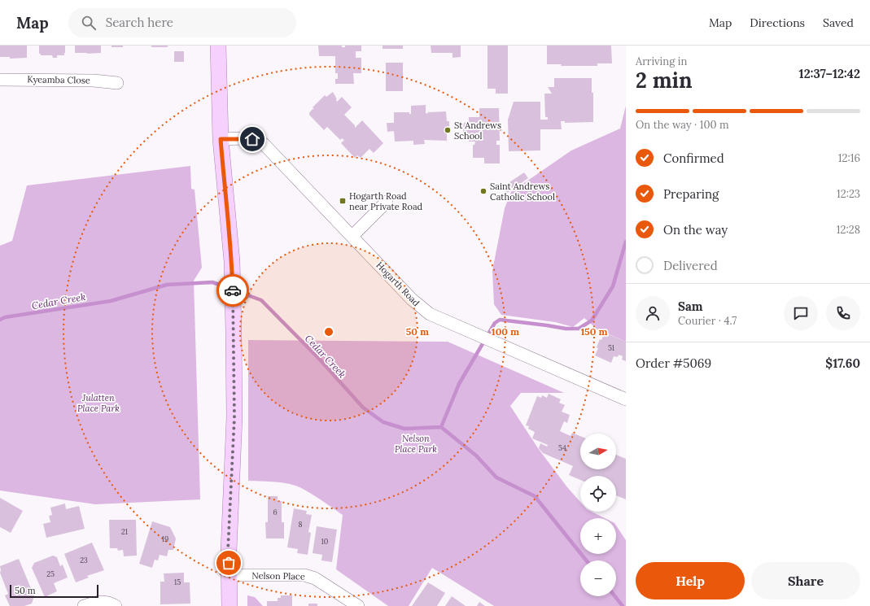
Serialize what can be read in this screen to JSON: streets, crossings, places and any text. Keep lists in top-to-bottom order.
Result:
{
  "streets": {
    "street": ["Kyeamba Close", "Hogarth Road", "Nelson Place"]
  },
  "water": ["Cedar Creek"],
  "parks": ["Julatten Place Park", "Nelson Place Park"],
  "places": {
    "other": ["St Andrews School", "Saint Andrews Catholic School"],
    "transit": ["Hogarth Road near Private Road"]
  },
  "house_numbers": [
    "51",
    "54",
    "6",
    "8",
    "21",
    "19",
    "10",
    "23",
    "25",
    "15"
  ],
  "scale_bar": "50 m",
  "north": "right",
  "page": {
    "header": "Map",
    "search": "Search here",
    "nav": ["Map", "Directions", "Saved"],
    "heading": ["2 min", "Arriving in", "12:37–12:42"],
    "panel": [
      "Sam",
      "Courier · 4.7",
      "Order #5069",
      "$17.60"
    ],
    "bar": "On the way · 100 m",
    "list": [
      ["Confirmed", "12:16"],
      ["Preparing", "12:23"],
      ["On the way", "12:28"],
      "Delivered"
    ],
    "map_buttons": ["+", "−"],
    "buttons": ["Help", "Share"],
    "scale": "50 m"
  },
  "rings": ["50 m", "100 m", "150 m"]
}
